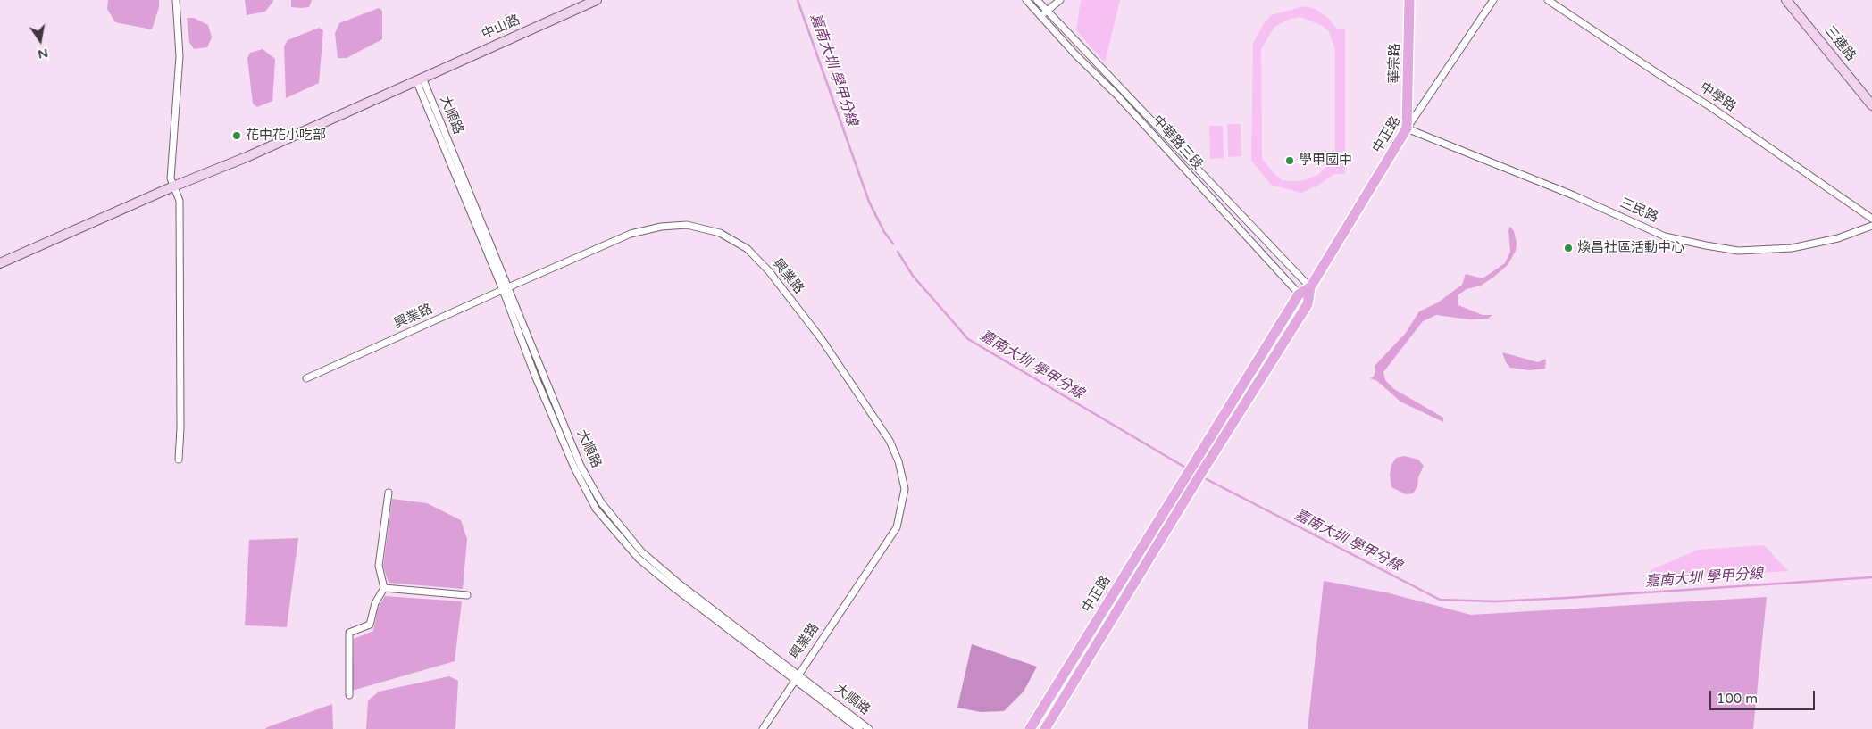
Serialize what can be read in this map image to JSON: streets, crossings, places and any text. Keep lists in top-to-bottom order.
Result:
{
  "streets": {
    "main road": [
      "中山路",
      "三連路",
      "華宗路",
      "中正路"
    ],
    "street": [
      "中學路",
      "大順路",
      "中華路三段",
      "三民路",
      "興業路"
    ]
  },
  "crossings": [
    ["中山路", "大順路"],
    ["華宗路", "中正路"],
    ["華宗路", "三民路"],
    ["大順路", "興業路"],
    ["中正路", "中華路三段"],
    ["中正路", "三民路"]
  ],
  "water": ["嘉南大圳 學甲分線"],
  "places": ["花中花小吃部", "學甲國中", "煥昌社區活動中心"],
  "scale_bar": "100 m",
  "north": "bottom"
}
